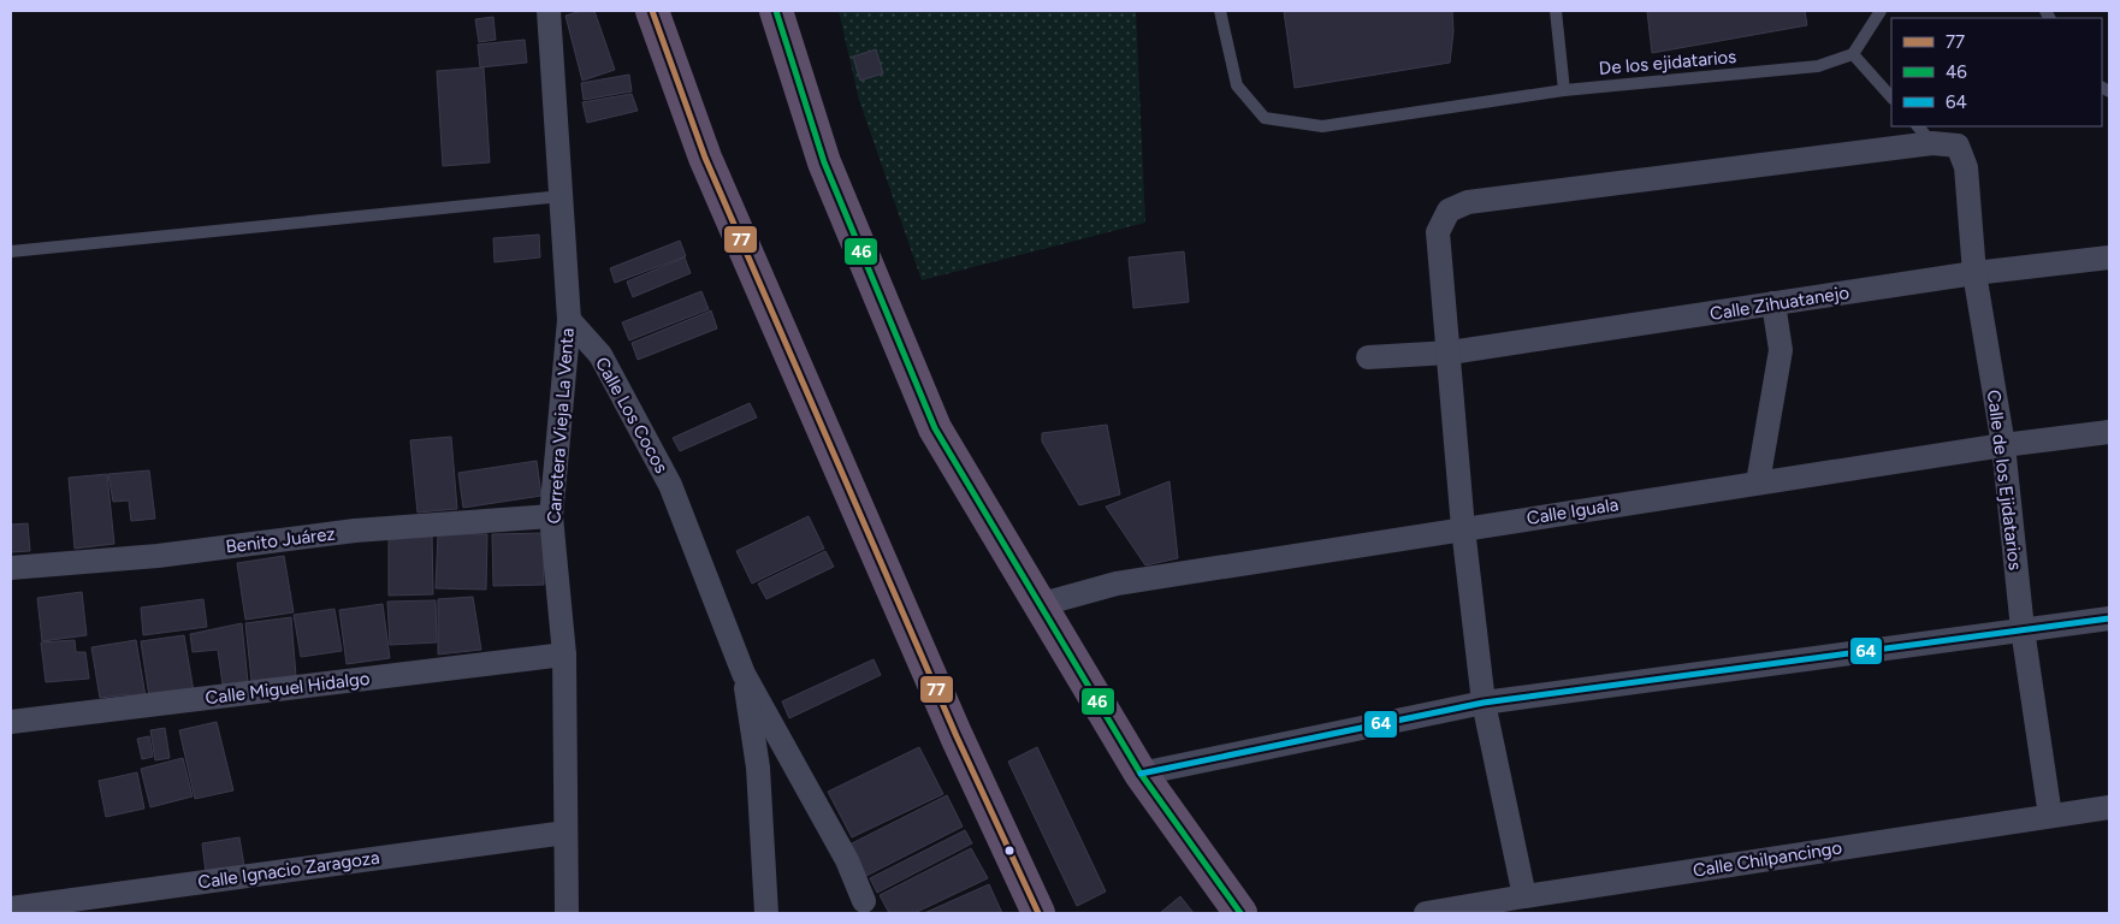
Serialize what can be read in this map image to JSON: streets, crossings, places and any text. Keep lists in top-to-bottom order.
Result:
{
  "streets": {
    "street": [
      "Calle Zihuatanejo",
      "Calle Los Cocos",
      "Carretera Vieja La Venta",
      "Calle de los Ejidatarios",
      "Calle Iguala",
      "Benito Juárez",
      "Calle Miguel Hidalgo",
      "Calle Chilpancingo",
      "Calle Ignacio Zaragoza"
    ],
    "lane": ["De los ejidatarios"]
  },
  "crossings": [
    ["Calle Zihuatanejo", "Calle de los Ejidatarios"],
    ["Calle Los Cocos", "Carretera Vieja La Venta"],
    ["Carretera Vieja La Venta", "Benito Juárez"],
    ["Carretera Vieja La Venta", "Calle Miguel Hidalgo"],
    ["Carretera Vieja La Venta", "Calle Ignacio Zaragoza"],
    ["Calle de los Ejidatarios", "Calle Iguala"],
    ["Calle de los Ejidatarios", "Calle Chilpancingo"]
  ],
  "lines": ["transit line 77", "transit line 46", "transit line 64"],
  "legend": ["77", "46", "64"]
}
